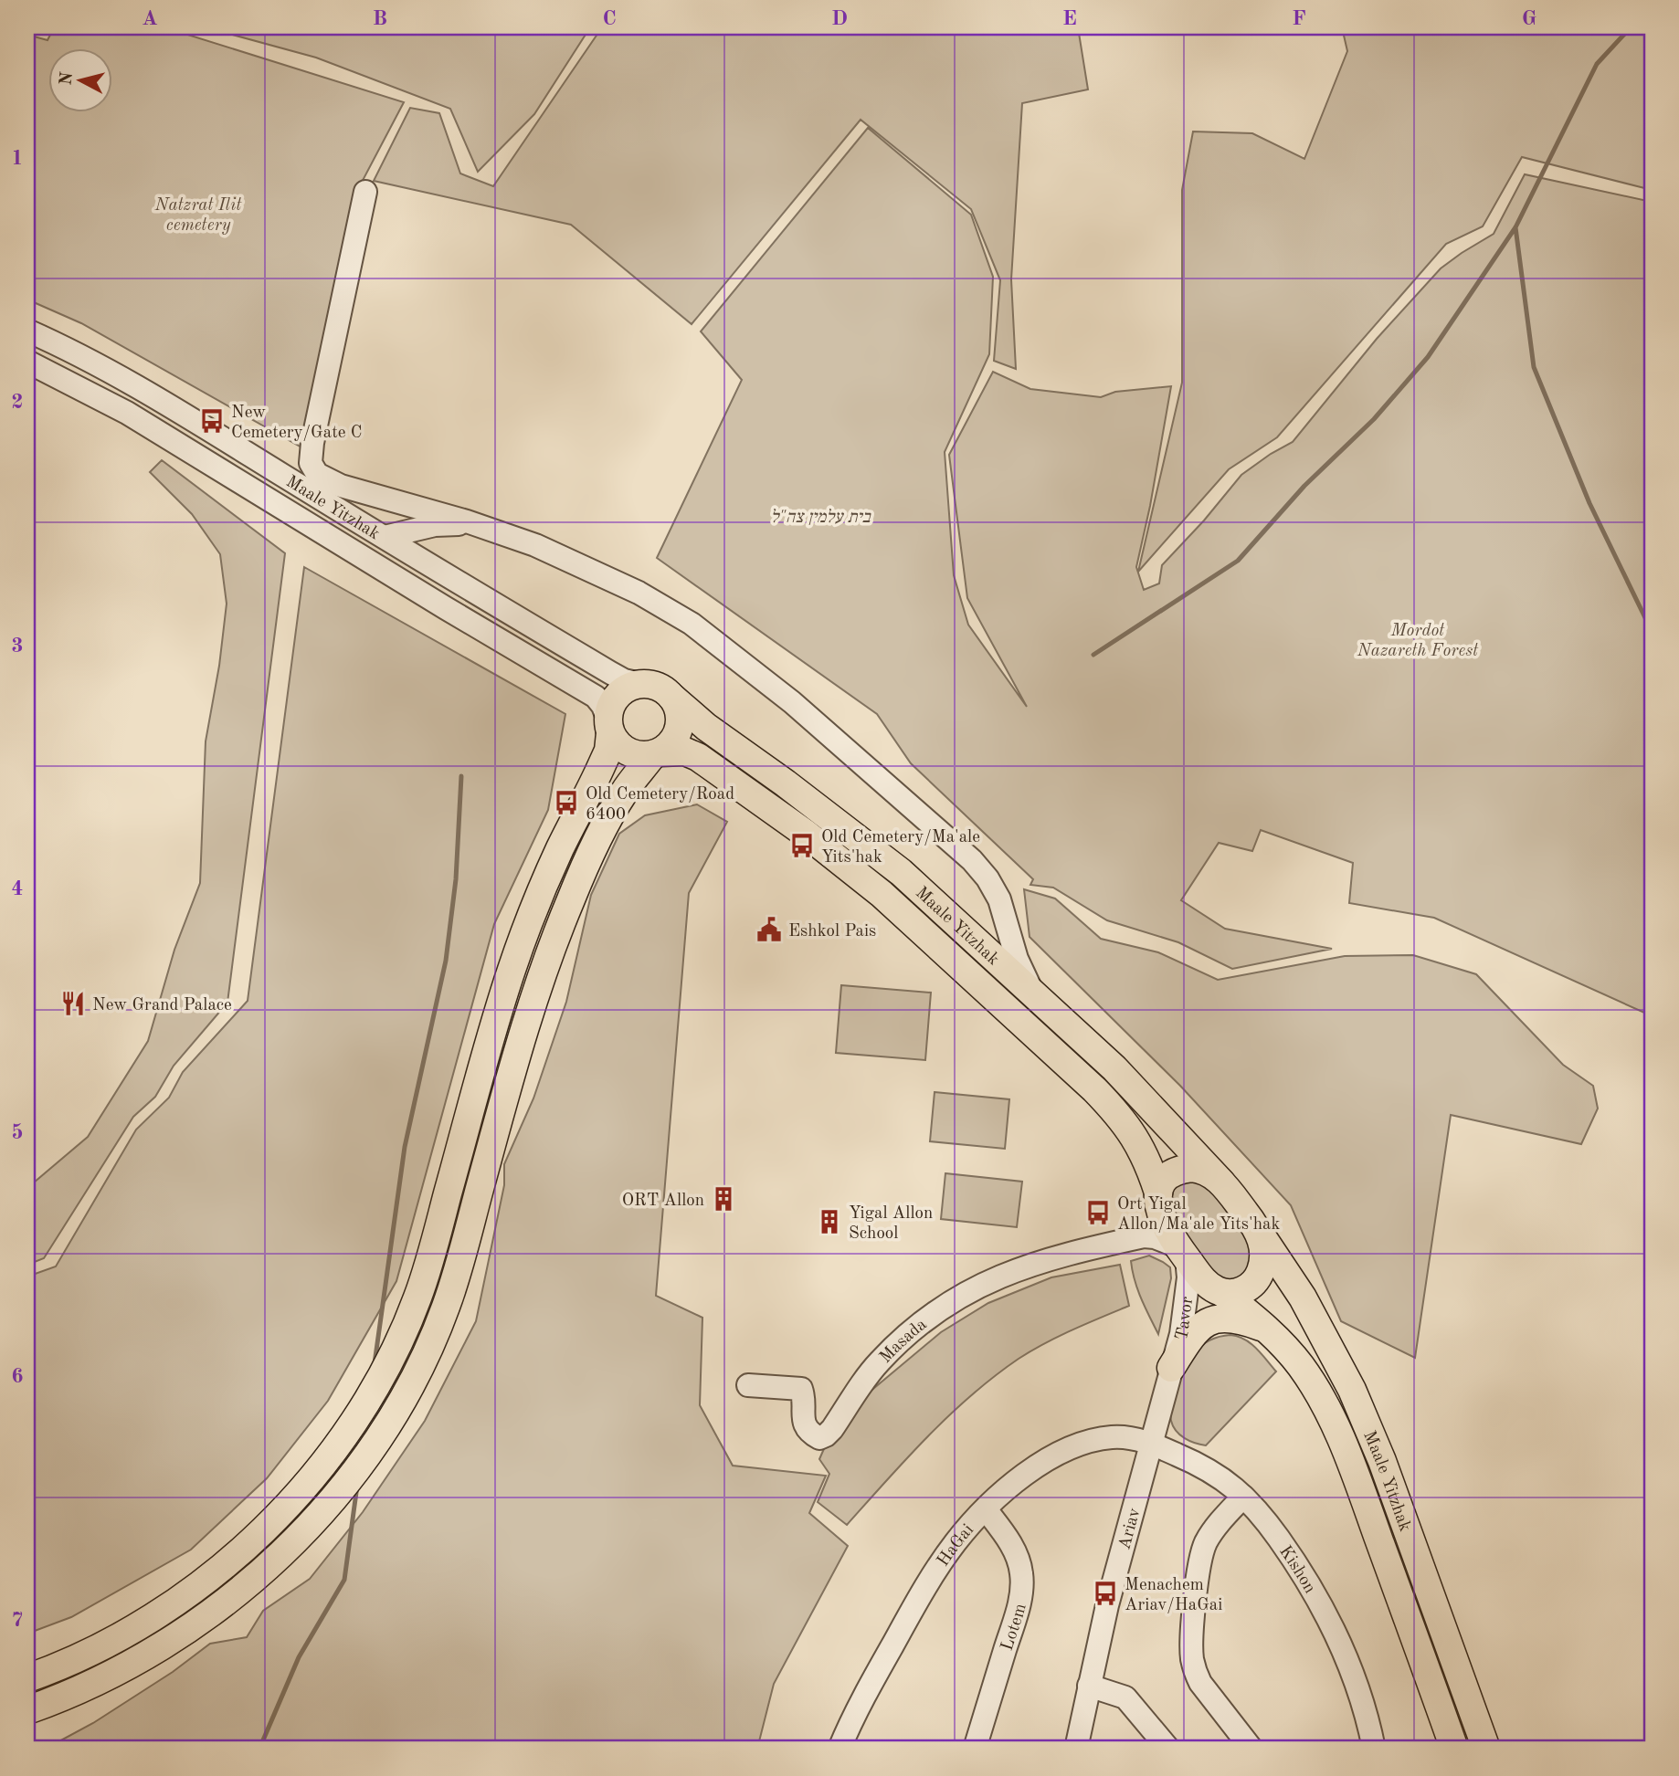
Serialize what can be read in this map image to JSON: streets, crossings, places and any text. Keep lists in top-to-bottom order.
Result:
{
  "streets": {
    "main road": ["Maale Yitzhak"],
    "street": [
      "Tavor",
      "Masada",
      "Ariav",
      "HaGai",
      "Kishon",
      "Lotem"
    ]
  },
  "crossings": [
    ["Maale Yitzhak", "Tavor"],
    ["Maale Yitzhak", "Masada"],
    ["Tavor", "Masada"],
    ["Tavor", "Ariav"],
    ["Ariav", "HaGai"],
    ["Ariav", "Kishon"],
    ["HaGai", "Kishon"],
    ["HaGai", "Lotem"]
  ],
  "parks": ["Natzrat Ilit cemetery", "בית עלמין צה\"ל", "Mordot Nazareth Forest"],
  "places": {
    "bus stop": [
      "New Cemetery/Gate C",
      "Old Cemetery/Road 6400",
      "Old Cemetery/Ma'ale Yits'hak",
      "Ort Yigal Allon/Ma'ale Yits'hak",
      "Menachem Ariav/HaGai"
    ],
    "public building": ["Eshkol Pais"],
    "restaurant": ["New Grand Palace"],
    "building": ["ORT Allon", "Yigal Allon School"]
  },
  "north": "left",
  "grid": {
    "columns": [
      "A",
      "B",
      "C",
      "D",
      "E",
      "F",
      "G"
    ],
    "rows": [
      "1",
      "2",
      "3",
      "4",
      "5",
      "6",
      "7"
    ]
  }
}
